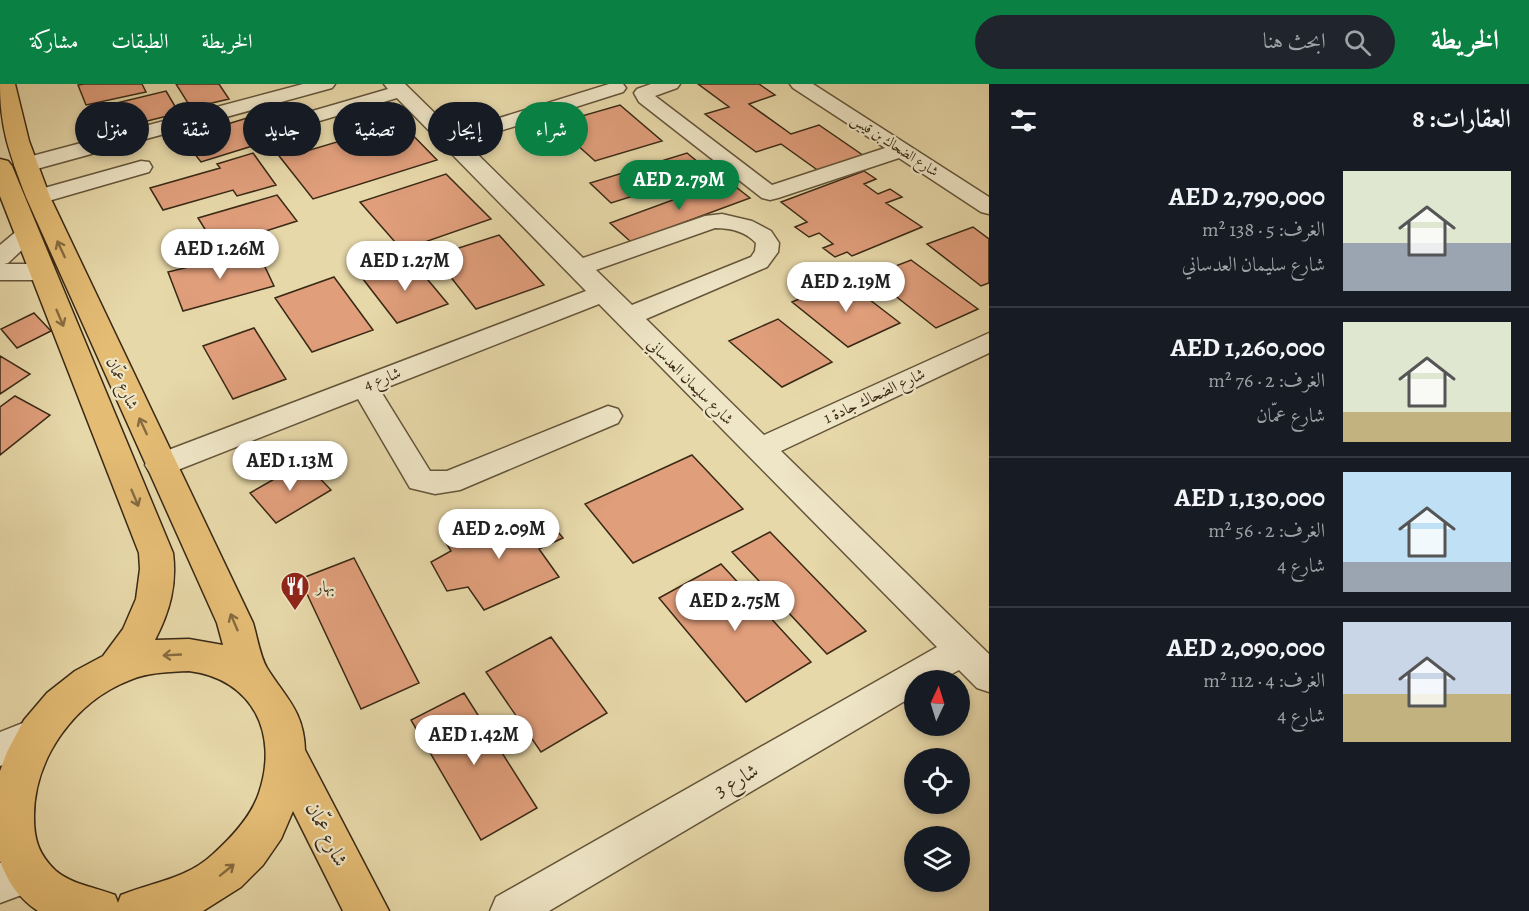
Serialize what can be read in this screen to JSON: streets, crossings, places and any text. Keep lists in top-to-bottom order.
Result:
{
  "streets": {
    "main road": ["شارع عمّان"],
    "street": [
      "شارع الضحاك بن قيس",
      "شارع 4",
      "شارع سليمان العدساني",
      "شارع الضحاك جادة 1",
      "شارع 3"
    ]
  },
  "crossings": [
    ["شارع 4", "شارع سليمان العدساني"],
    ["شارع 4", "شارع عمّان"],
    ["شارع سليمان العدساني", "شارع الضحاك جادة 1"],
    ["شارع سليمان العدساني", "شارع 3"]
  ],
  "places": {
    "restaurant": ["بهار"]
  },
  "north": "top",
  "page": {
    "header": "الخريطة",
    "search": "ابحث هنا",
    "nav": ["الخريطة", "الطبقات", "مشاركة"],
    "heading": "العقارات: 8",
    "chip": [
      "شراء",
      "إيجار",
      "تصفية",
      "جديد",
      "شقة",
      "منزل"
    ],
    "list": [
      {
        "name": "AED 2,790,000",
        "note": "الغرف: 5 · 138 m² · شارع سليمان العدساني"
      },
      {
        "name": "AED 1,260,000",
        "note": "الغرف: 2 · 76 m² · شارع عمّان"
      },
      {
        "name": "AED 1,130,000",
        "note": "الغرف: 2 · 56 m² · شارع 4"
      },
      {
        "name": "AED 2,090,000",
        "note": "الغرف: 4 · 112 m² · شارع 4"
      }
    ],
    "price": [
      "AED 2.79M",
      "AED 1.26M",
      "AED 1.27M",
      "AED 2.19M",
      "AED 1.13M",
      "AED 2.09M",
      "AED 2.75M",
      "AED 1.42M"
    ]
  }
}
